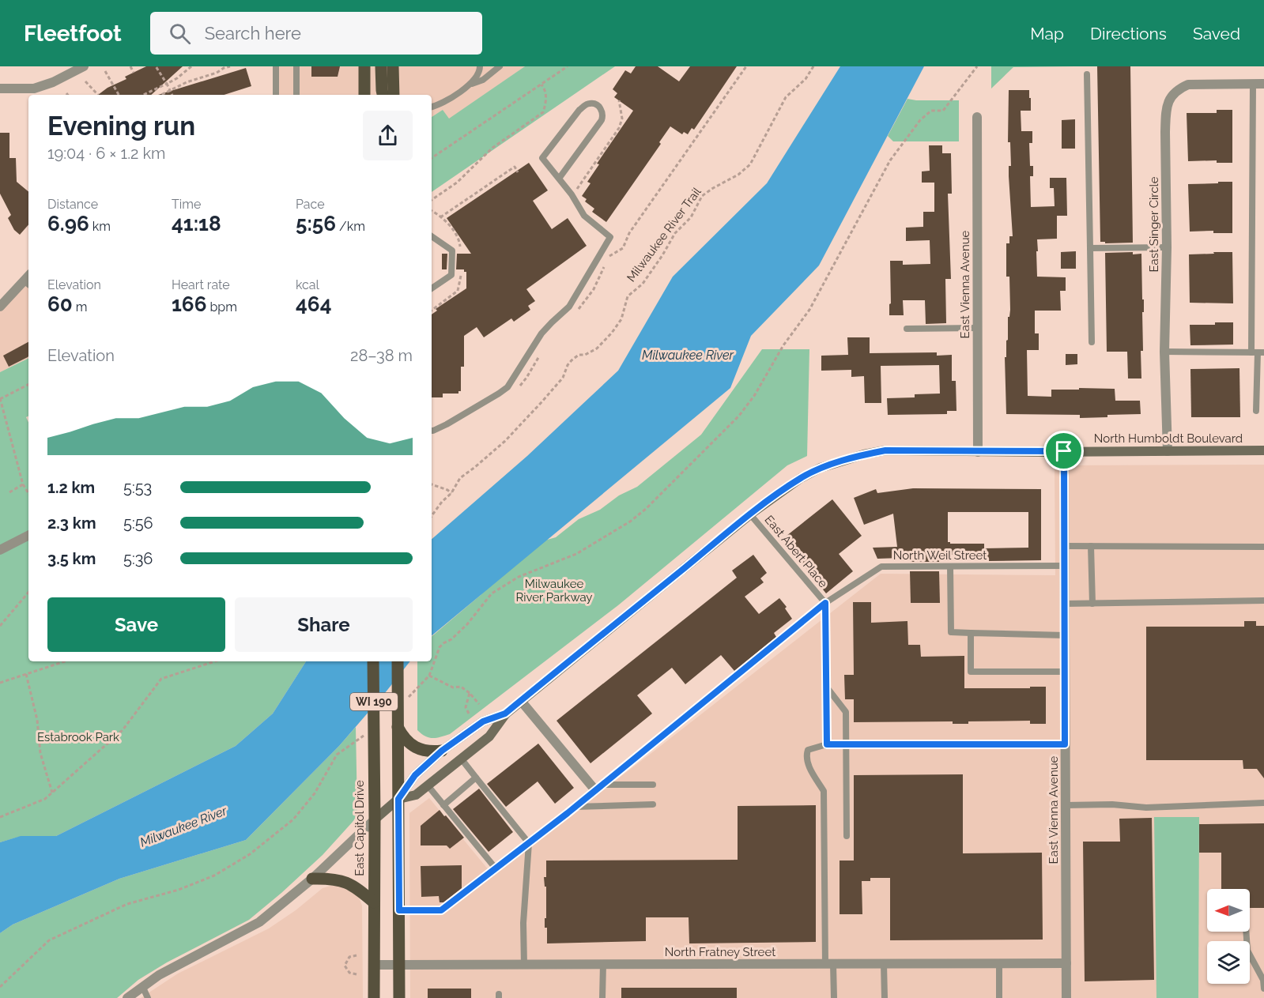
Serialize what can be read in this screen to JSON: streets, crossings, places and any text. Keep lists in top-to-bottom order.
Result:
{
  "streets": {
    "main road": ["North Humboldt Boulevard", "WI 190", "East Capitol Drive"],
    "street": ["East Singer Circle", "East Vienna Avenue", "North Fratney Street"],
    "lane": ["East Abert Place", "North Weil Street"],
    "path": ["Milwaukee River Trail"]
  },
  "crossings": [
    ["East Singer Circle", "North Humboldt Boulevard"],
    ["East Vienna Avenue", "North Humboldt Boulevard"],
    ["East Vienna Avenue", "North Weil Street"],
    ["East Vienna Avenue", "North Fratney Street"],
    ["North Humboldt Boulevard", "East Abert Place"],
    ["North Humboldt Boulevard", "WI 190"],
    ["North Humboldt Boulevard", "East Capitol Drive"],
    ["East Abert Place", "North Weil Street"],
    ["North Weil Street", "WI 190"],
    ["WI 190", "North Fratney Street"],
    ["East Capitol Drive", "North Fratney Street"]
  ],
  "water": ["Milwaukee River"],
  "parks": ["Milwaukee River Parkway", "Estabrook Park"],
  "north": "left",
  "page": {
    "header": "Fleetfoot",
    "search": "Search here",
    "nav": ["Map", "Directions", "Saved"],
    "heading": ["Evening run", "19:04 · 6 × 1.2 km"],
    "stats": [
      ["Distance", "6.96 km"],
      ["Time", "41:18"],
      ["Pace", "5:56 /km"],
      ["Elevation", "60 m"],
      ["Heart rate", "166 bpm"],
      ["kcal", "464"]
    ],
    "chart": ["Elevation", "28–38 m"],
    "list": [
      {
        "name": "1.2 km",
        "note": "5:53"
      },
      {
        "name": "2.3 km",
        "note": "5:56"
      },
      {
        "name": "3.5 km",
        "note": "5:36"
      }
    ],
    "buttons": ["Save", "Share"]
  }
}
